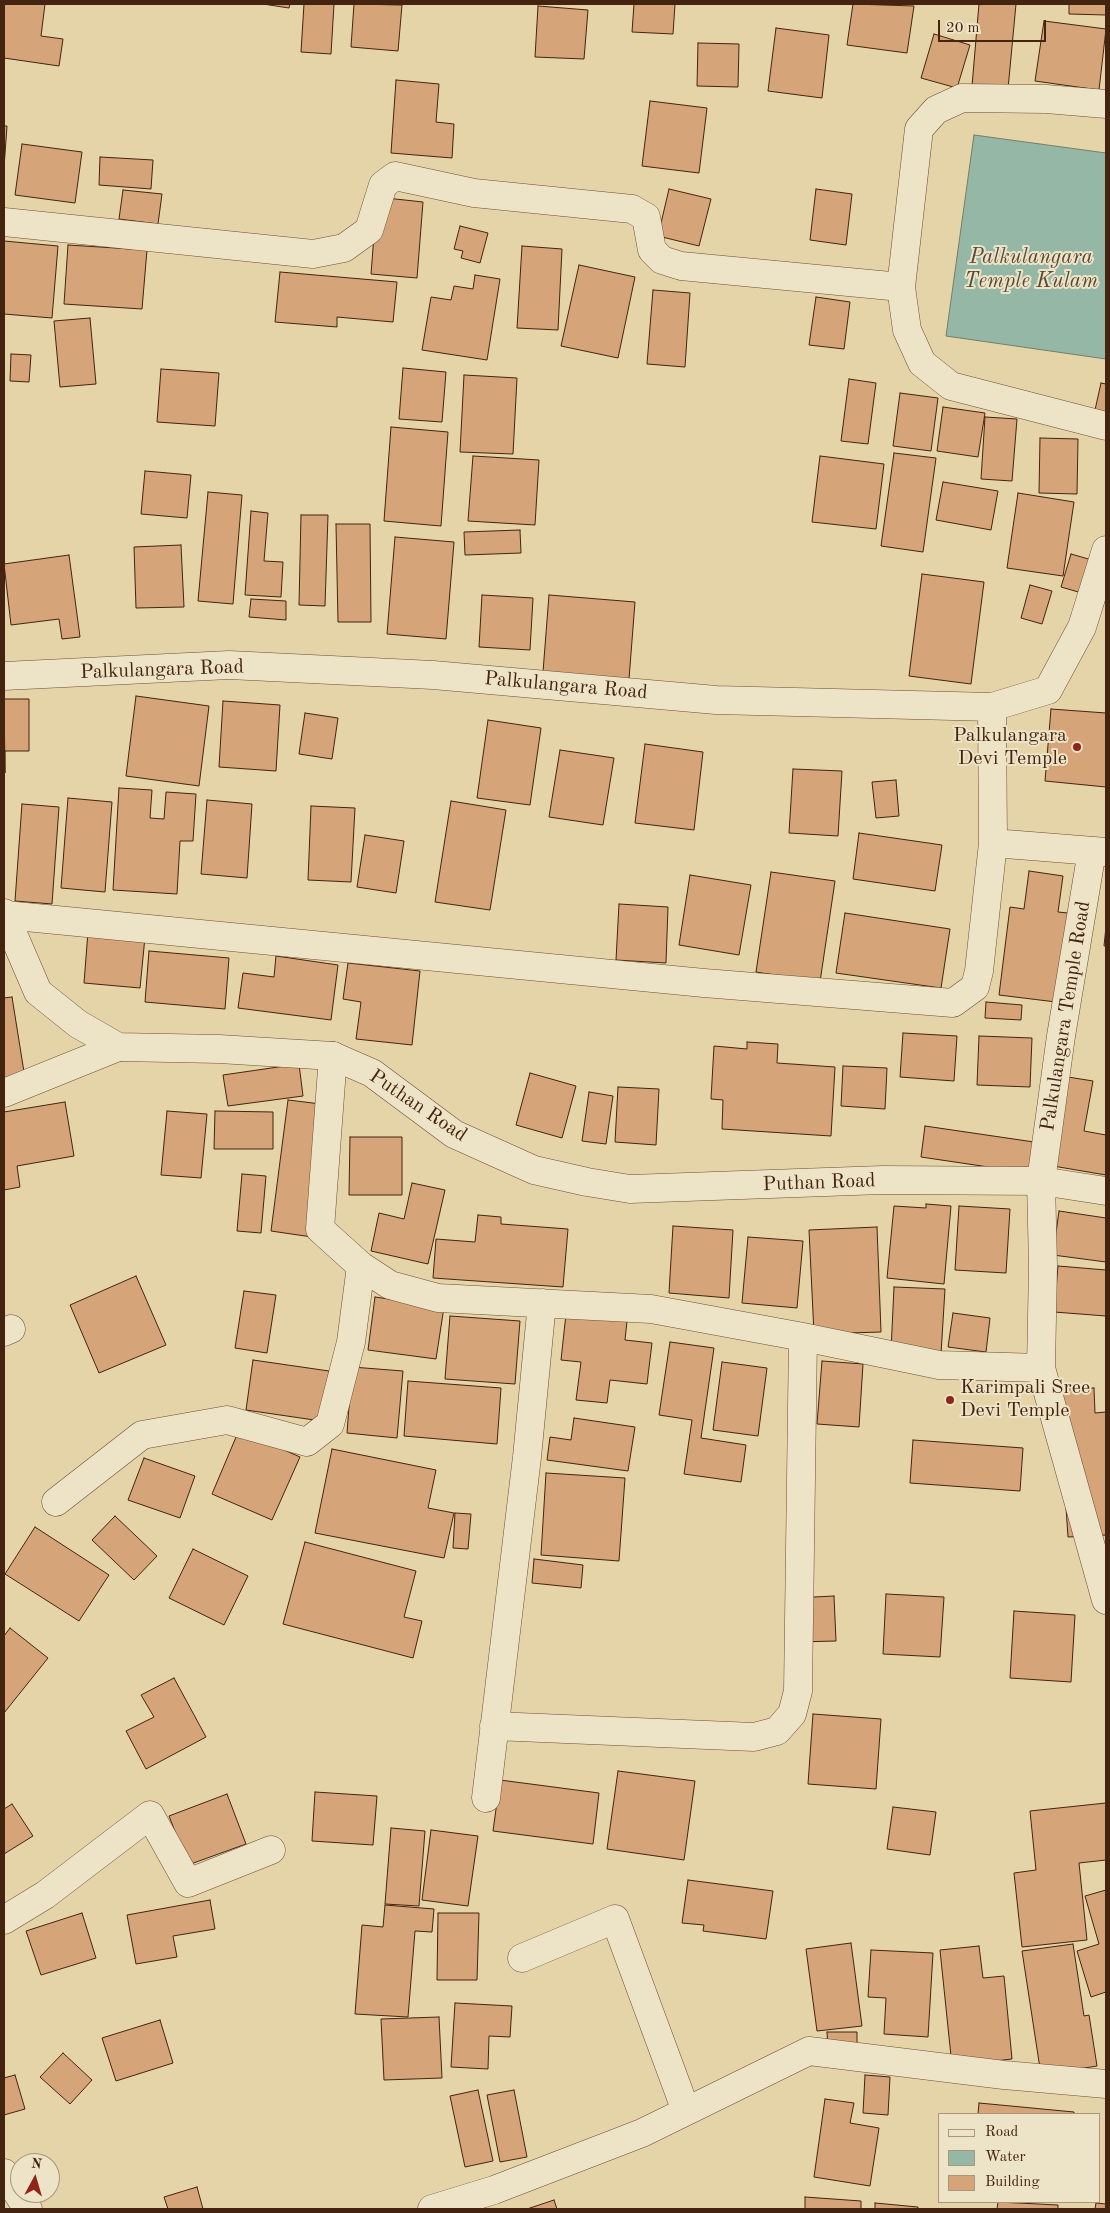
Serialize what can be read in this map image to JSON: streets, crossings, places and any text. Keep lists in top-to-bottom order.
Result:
{
  "streets": {
    "street": ["Palkulangara Road", "Palkulangara Temple Road", "Puthan Road"]
  },
  "crossings": [
    ["Palkulangara Temple Road", "Puthan Road"]
  ],
  "water": ["Palkulangara Temple Kulam"],
  "places": ["Palkulangara Devi Temple", "Karimpali Sree Devi Temple"],
  "legend": ["Road", "Water", "Building"],
  "scale_bar": "20 m",
  "north": "top"
}
